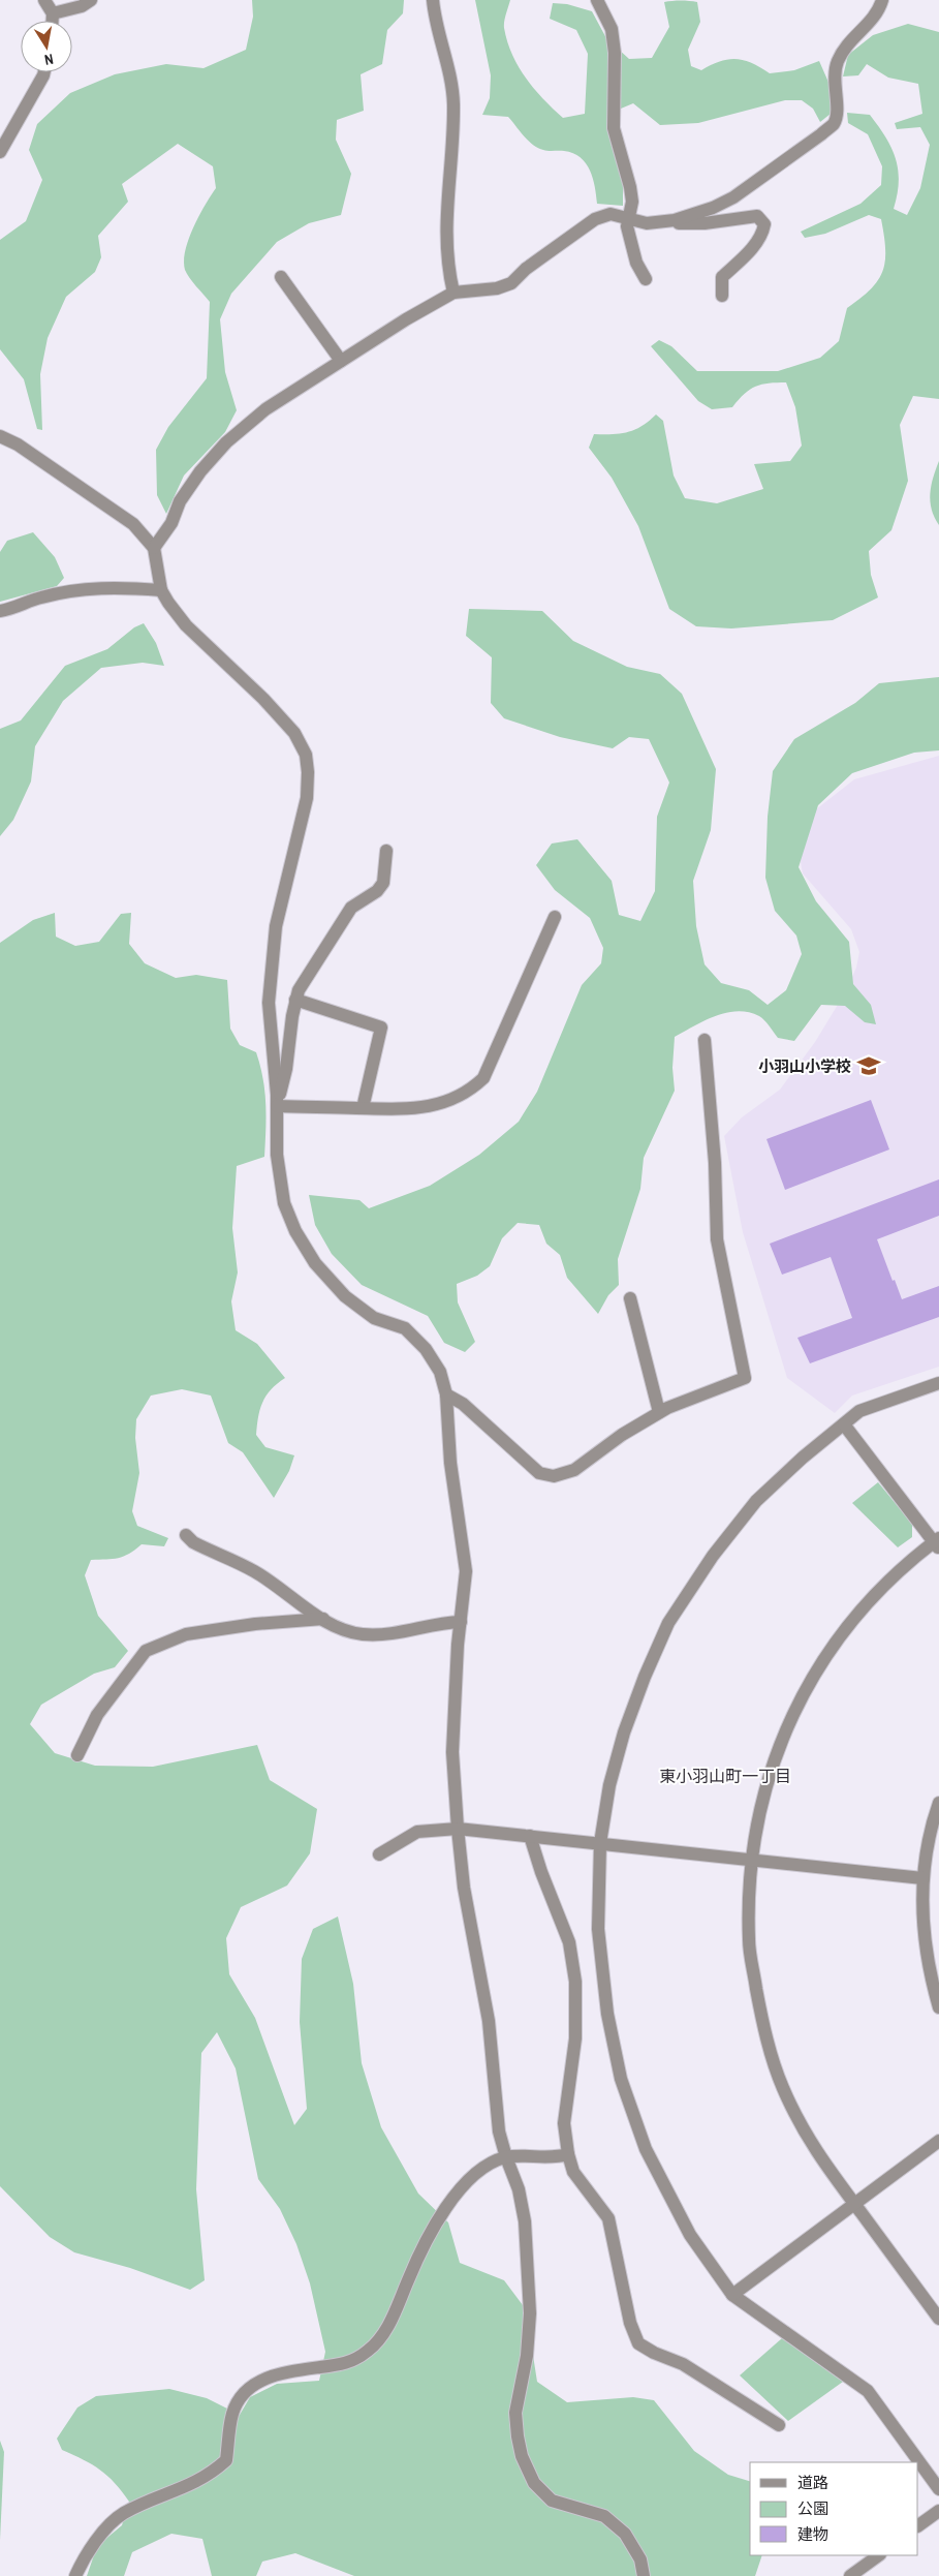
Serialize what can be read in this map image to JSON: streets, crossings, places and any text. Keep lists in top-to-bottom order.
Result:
{
  "districts": ["東小羽山町一丁目"],
  "places": {
    "school or university": ["小羽山小学校"]
  },
  "legend": ["道路", "公園", "建物"],
  "north": "bottom"
}
